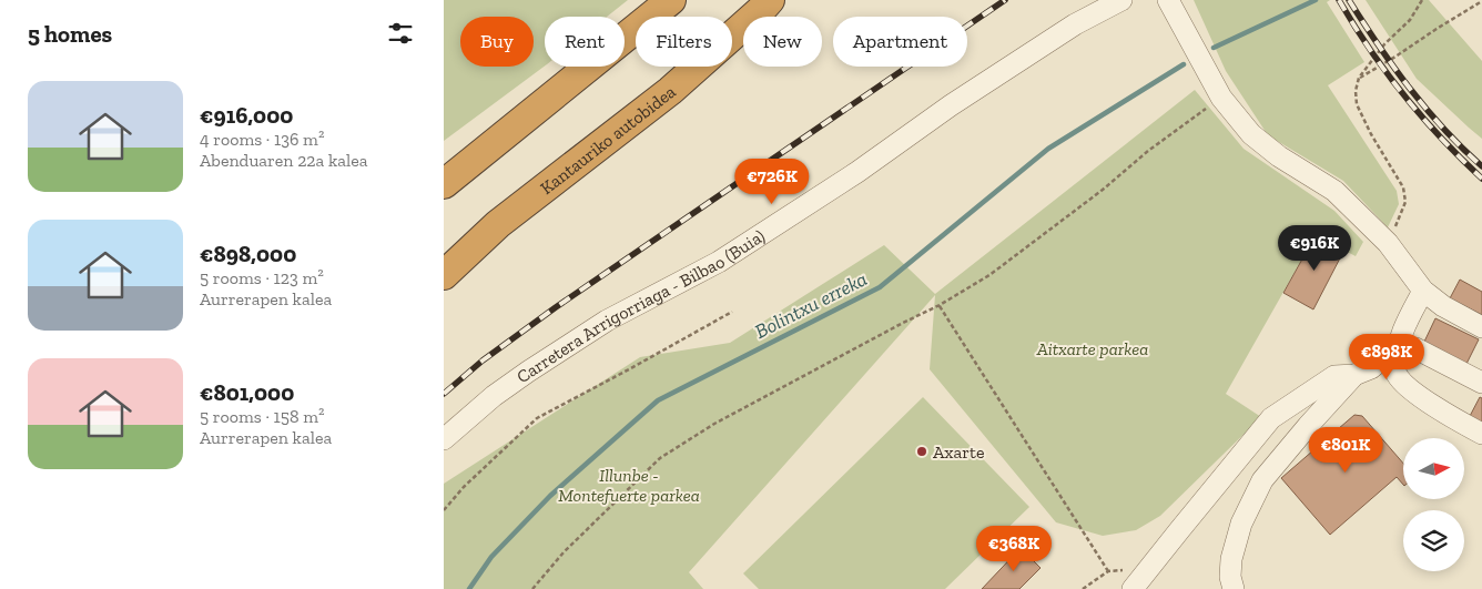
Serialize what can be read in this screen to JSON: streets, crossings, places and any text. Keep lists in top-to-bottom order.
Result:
{
  "streets": {
    "highway": ["Kantauriko autobidea"],
    "street": ["Carretera Arrigorriaga - Bilbao (Buia)"]
  },
  "water": ["Bolintxu erreka"],
  "parks": ["Aitxarte parkea", "Illunbe - Montefuerte parkea"],
  "places": ["Axarte"],
  "north": "right",
  "page": {
    "heading": "5 homes",
    "chip": [
      "Buy",
      "Rent",
      "Filters",
      "New",
      "Apartment"
    ],
    "list": [
      {
        "name": "€916,000",
        "note": "4 rooms · 136 m² · Abenduaren 22a kalea"
      },
      {
        "name": "€898,000",
        "note": "5 rooms · 123 m² · Aurrerapen kalea"
      },
      {
        "name": "€801,000",
        "note": "5 rooms · 158 m² · Aurrerapen kalea"
      }
    ],
    "price": [
      "€726K",
      "€916K",
      "€898K",
      "€801K",
      "€368K"
    ]
  }
}
